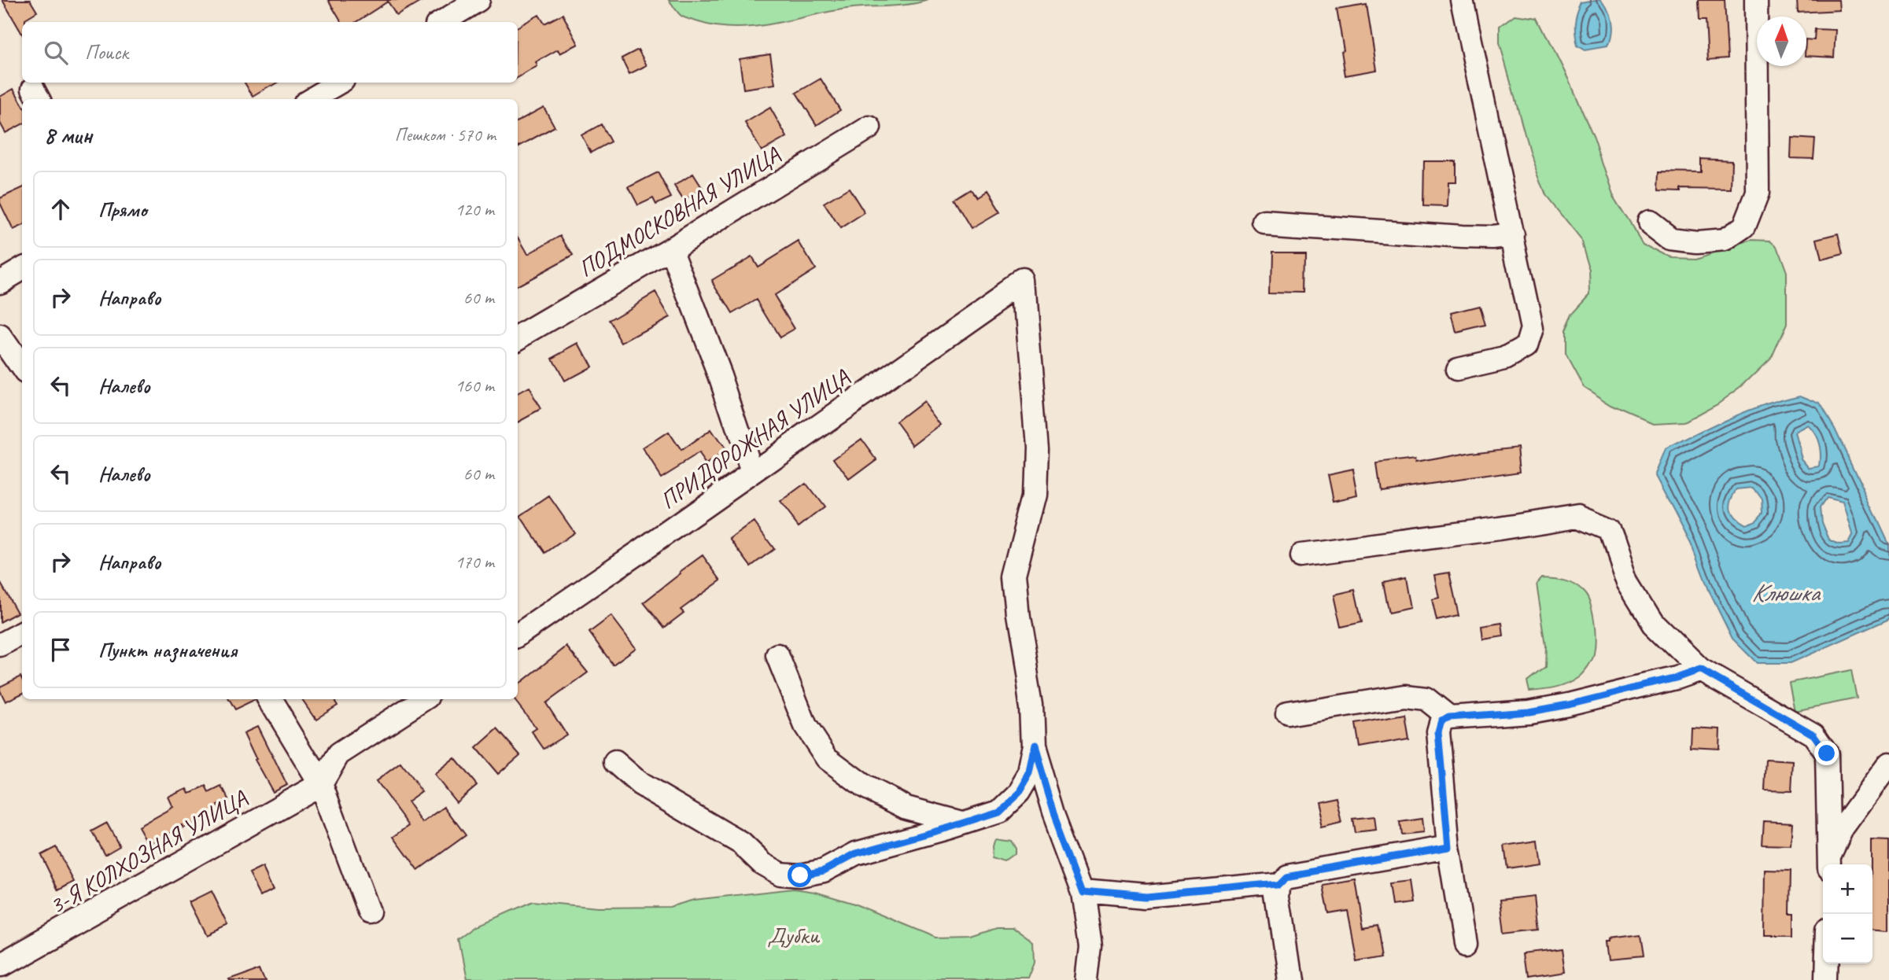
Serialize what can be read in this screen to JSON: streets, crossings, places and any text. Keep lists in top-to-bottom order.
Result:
{
  "streets": {
    "street": ["ПОДМОСКОВНАЯ УЛИЦА", "ПРИДОРОЖНАЯ УЛИЦА", "3-Я КОЛХОЗНАЯ УЛИЦА"]
  },
  "water": ["Клюшка"],
  "parks": ["Дубки"],
  "north": "top",
  "page": {
    "search": "Поиск",
    "heading": ["8 мин", "Пешком · 570 m"],
    "list": [
      ["Прямо", "120 m"],
      ["Направо", "60 m"],
      ["Налево", "160 m"],
      ["Налево", "60 m"],
      ["Направо", "170 m"],
      "Пункт назначения"
    ],
    "map_buttons": ["+", "−"]
  }
}
